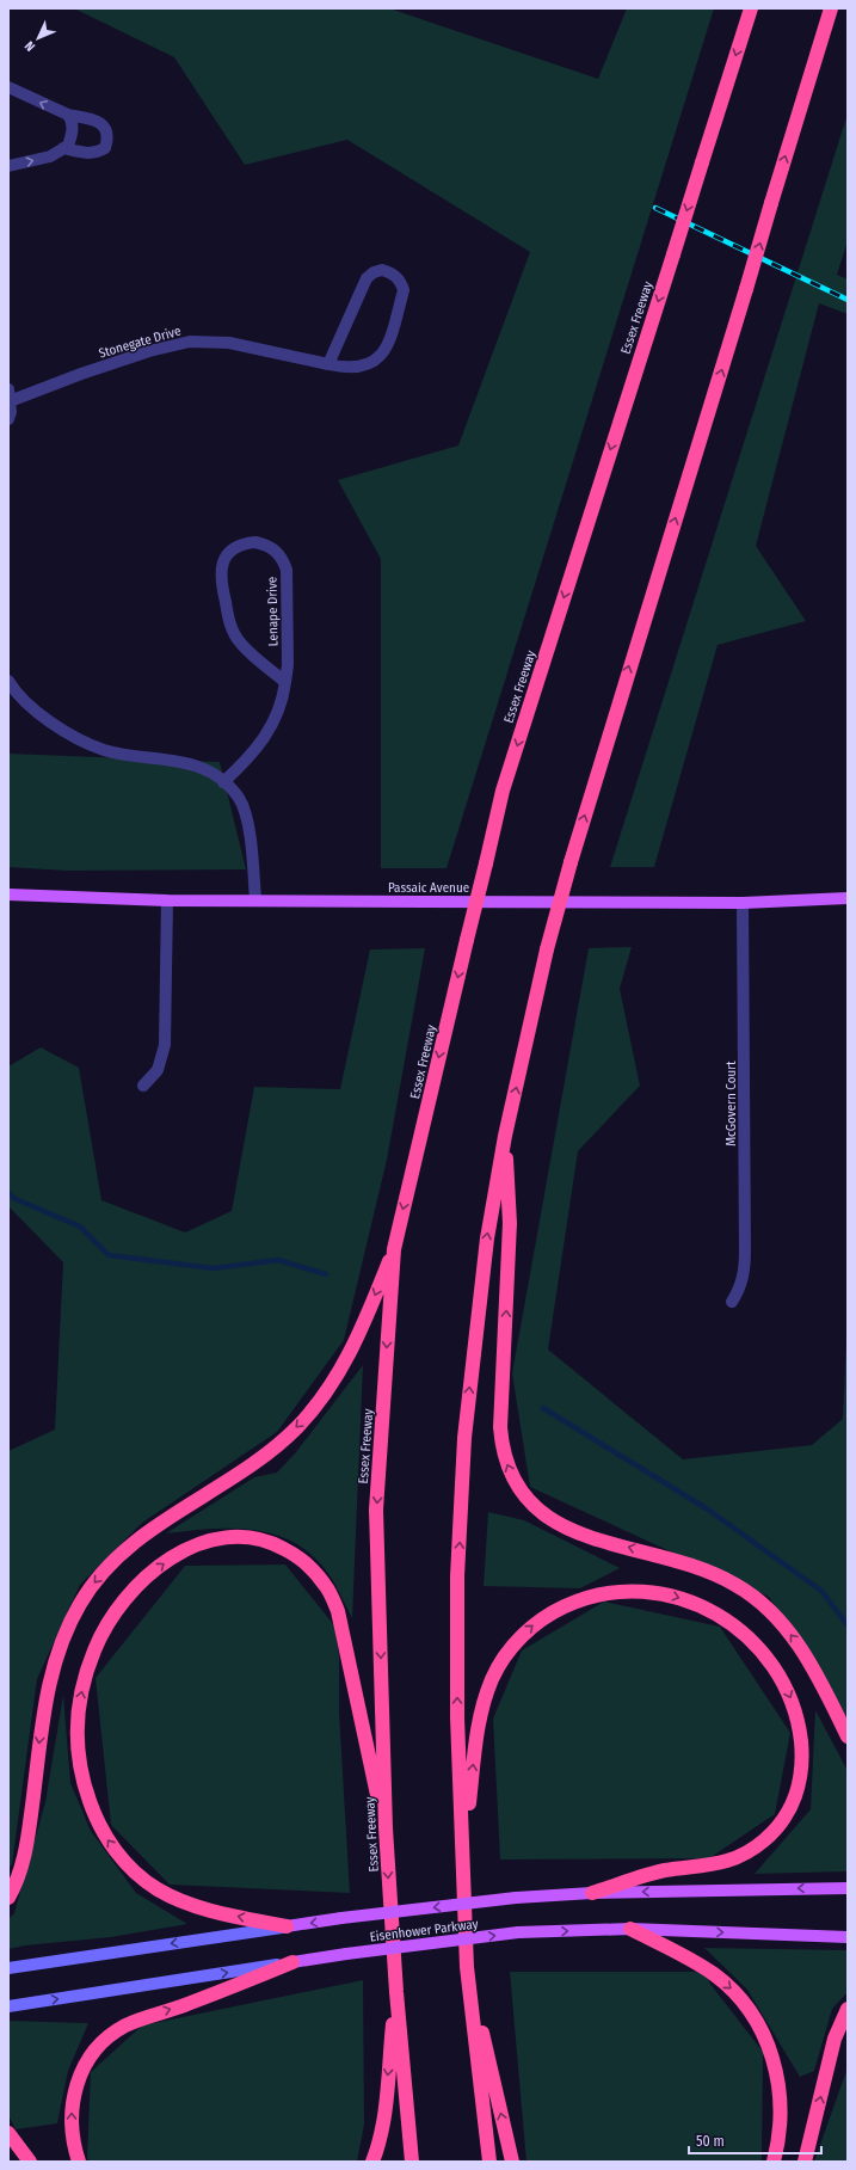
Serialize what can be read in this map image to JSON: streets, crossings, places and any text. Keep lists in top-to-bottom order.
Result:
{
  "streets": {
    "highway": ["Essex Freeway"],
    "main road": ["Passaic Avenue", "Eisenhower Parkway"],
    "street": ["Stonegate Drive", "Lenape Drive", "McGovern Court"]
  },
  "crossings": [
    ["Passaic Avenue", "McGovern Court"]
  ],
  "scale_bar": "50 m",
  "north": "bottom left"
}
